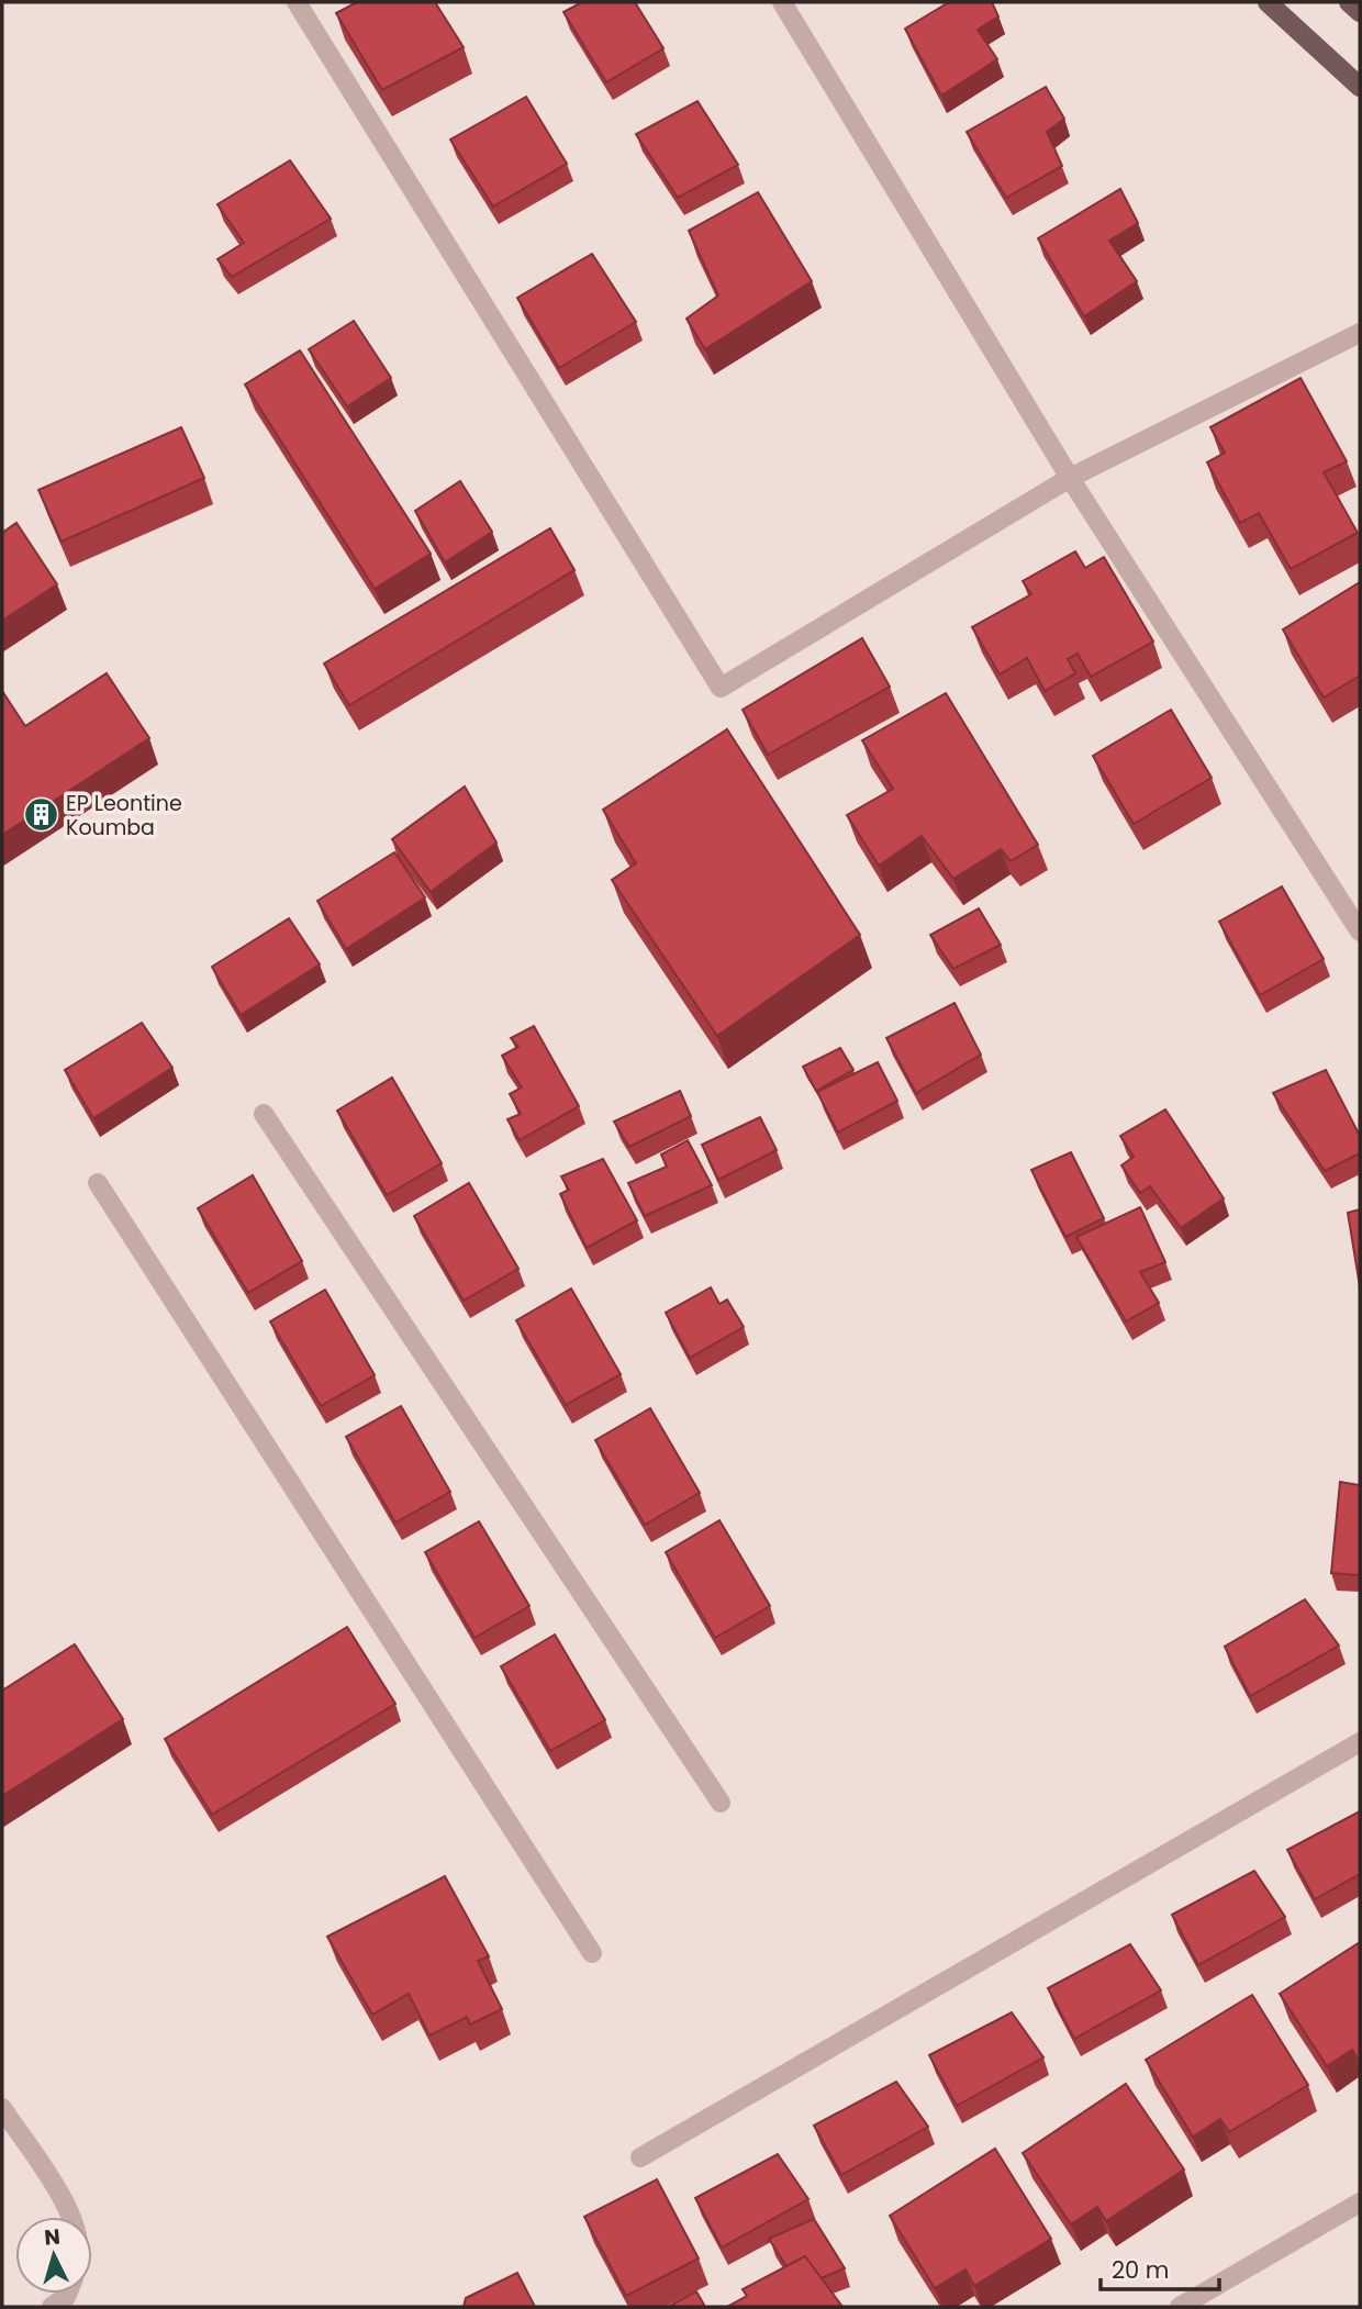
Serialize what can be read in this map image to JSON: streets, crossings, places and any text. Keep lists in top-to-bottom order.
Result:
{
  "places": {
    "building": ["EP Leontine Koumba"]
  },
  "scale_bar": "20 m",
  "north": "top"
}
